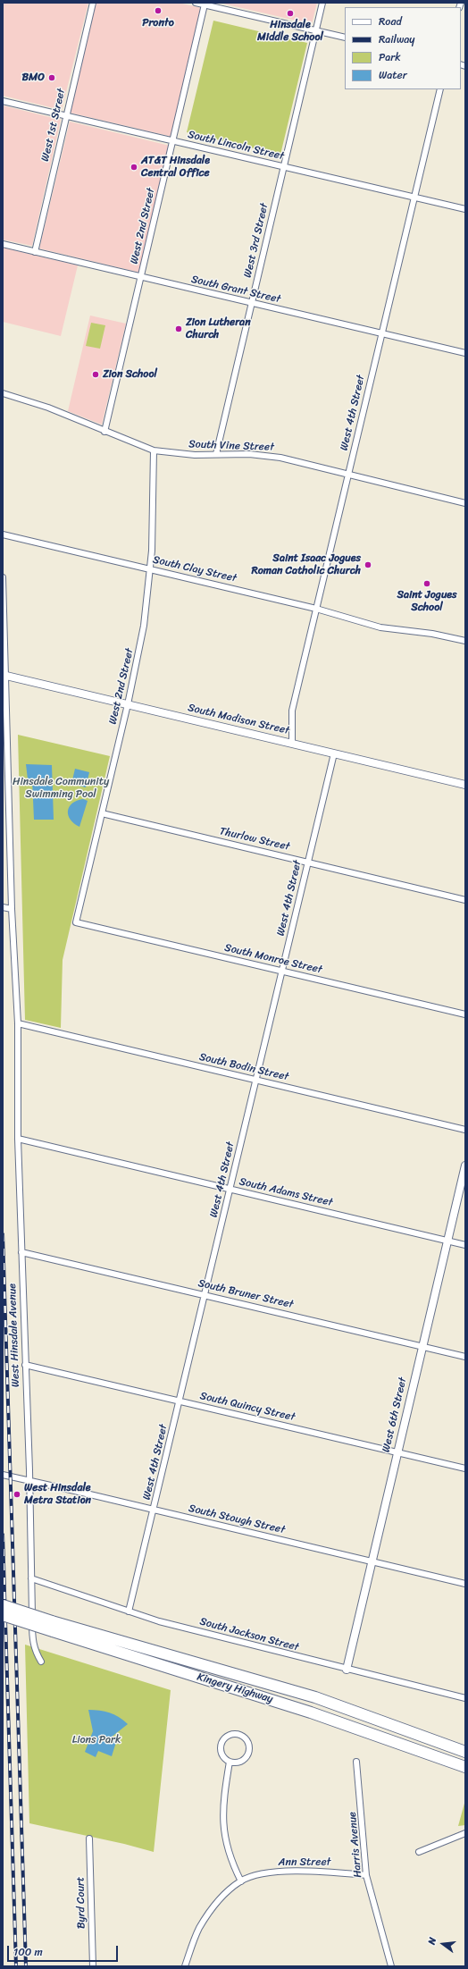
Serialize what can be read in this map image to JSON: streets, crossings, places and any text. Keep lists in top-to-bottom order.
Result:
{
  "streets": {
    "highway": ["Kingery Highway"],
    "street": [
      "West 1st Street",
      "South Lincoln Street",
      "West 2nd Street",
      "West 3rd Street",
      "South Grant Street",
      "West 4th Street",
      "South Vine Street",
      "South Clay Street",
      "South Madison Street",
      "Thurlow Street",
      "South Monroe Street",
      "South Bodin Street",
      "South Adams Street",
      "South Bruner Street",
      "West Hinsdale Avenue",
      "South Quincy Street",
      "West 6th Street",
      "South Stough Street",
      "South Jackson Street",
      "Harris Avenue",
      "Ann Street",
      "Byrd Court"
    ]
  },
  "crossings": [
    ["West 1st Street", "South Lincoln Street"],
    ["West 1st Street", "South Grant Street"],
    ["South Lincoln Street", "West 2nd Street"],
    ["South Lincoln Street", "West 3rd Street"],
    ["South Lincoln Street", "West 4th Street"],
    ["West 2nd Street", "South Grant Street"],
    ["West 2nd Street", "South Vine Street"],
    ["West 2nd Street", "South Clay Street"],
    ["West 2nd Street", "South Madison Street"],
    ["West 2nd Street", "Thurlow Street"],
    ["West 2nd Street", "South Monroe Street"],
    ["West 3rd Street", "South Grant Street"],
    ["West 3rd Street", "South Vine Street"],
    ["South Grant Street", "West 4th Street"],
    ["West 4th Street", "South Vine Street"],
    ["West 4th Street", "South Clay Street"],
    ["West 4th Street", "South Madison Street"],
    ["West 4th Street", "Thurlow Street"],
    ["West 4th Street", "South Monroe Street"],
    ["West 4th Street", "South Bodin Street"],
    ["West 4th Street", "South Adams Street"],
    ["West 4th Street", "South Bruner Street"],
    ["West 4th Street", "South Quincy Street"],
    ["West 4th Street", "South Stough Street"],
    ["West 4th Street", "South Jackson Street"],
    ["South Madison Street", "West Hinsdale Avenue"],
    ["South Bodin Street", "West Hinsdale Avenue"],
    ["South Adams Street", "West Hinsdale Avenue"],
    ["South Adams Street", "West 6th Street"],
    ["South Bruner Street", "West Hinsdale Avenue"],
    ["South Bruner Street", "West 6th Street"],
    ["West Hinsdale Avenue", "South Quincy Street"],
    ["West Hinsdale Avenue", "South Stough Street"],
    ["West Hinsdale Avenue", "South Jackson Street"],
    ["South Quincy Street", "West 6th Street"],
    ["West 6th Street", "South Stough Street"],
    ["West 6th Street", "South Jackson Street"],
    ["Harris Avenue", "Ann Street"]
  ],
  "parks": ["Hinsdale Community Swimming Pool", "Lions Park"],
  "places": [
    "Pronto",
    "Hinsdale Middle School",
    "BMO",
    "AT&T Hinsdale Central Office",
    "Zion Lutheran Church",
    "Zion School",
    "Saint Isaac Jogues Roman Catholic Church",
    "Saint Jogues School",
    "West Hinsdale Metra Station"
  ],
  "legend": [
    "Road",
    "Railway",
    "Park",
    "Water"
  ],
  "scale_bar": "100 m",
  "north": "left"
}
